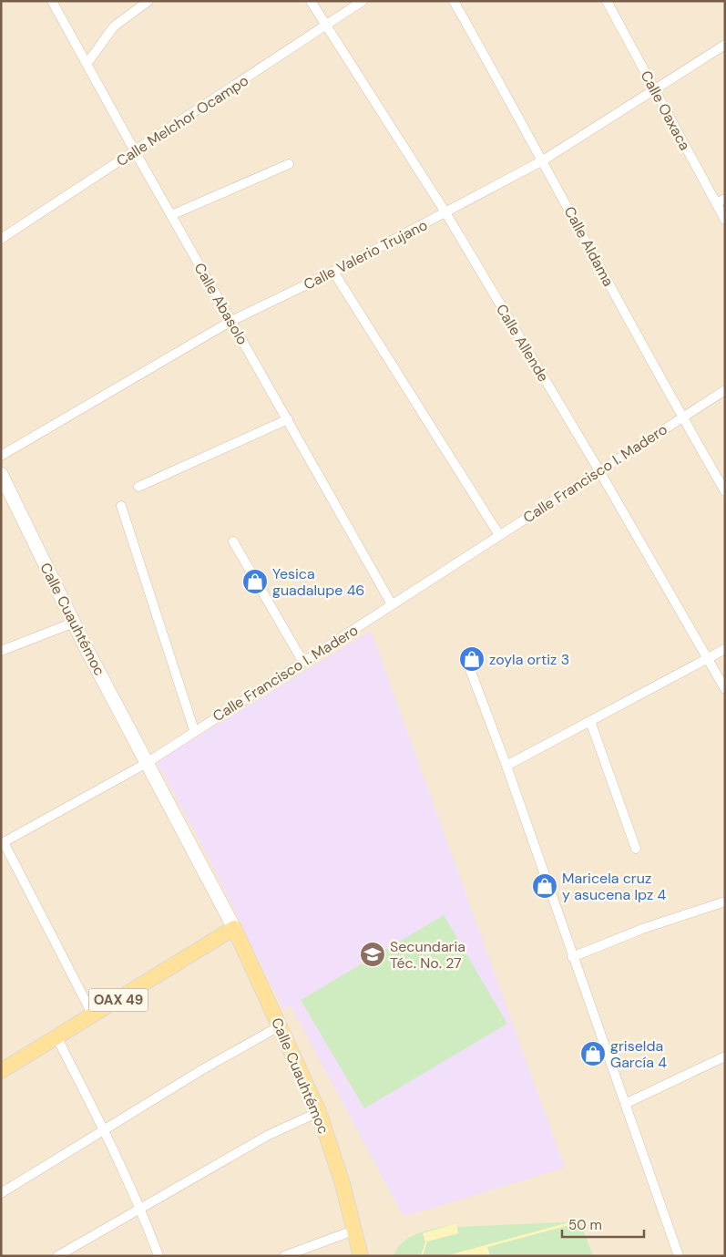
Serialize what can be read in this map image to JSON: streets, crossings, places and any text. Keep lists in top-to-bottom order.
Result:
{
  "streets": {
    "main road": ["Calle Cuauhtémoc", "OAX 49"],
    "street": [
      "Calle Oaxaca",
      "Calle Melchor Ocampo",
      "Calle Aldama",
      "Calle Valerio Trujano",
      "Calle Abasolo",
      "Calle Allende",
      "Calle Francisco I. Madero"
    ]
  },
  "crossings": [
    ["Calle Oaxaca", "Calle Valerio Trujano"],
    ["Calle Melchor Ocampo", "Calle Abasolo"],
    ["Calle Melchor Ocampo", "Calle Allende"],
    ["Calle Aldama", "Calle Valerio Trujano"],
    ["Calle Aldama", "Calle Francisco I. Madero"],
    ["Calle Valerio Trujano", "Calle Abasolo"],
    ["Calle Valerio Trujano", "Calle Allende"],
    ["Calle Abasolo", "Calle Francisco I. Madero"],
    ["Calle Allende", "Calle Francisco I. Madero"],
    ["Calle Francisco I. Madero", "Calle Cuauhtémoc"],
    ["Calle Francisco I. Madero", "OAX 49"],
    ["Calle Cuauhtémoc", "OAX 49"]
  ],
  "places": {
    "shop": [
      "Yesica guadalupe 46",
      "zoyla ortiz 3",
      "Maricela cruz y asucena lpz 4",
      "griselda García 4"
    ],
    "school or university": ["Secundaria Téc. No. 27"]
  },
  "scale_bar": "50 m"
}
